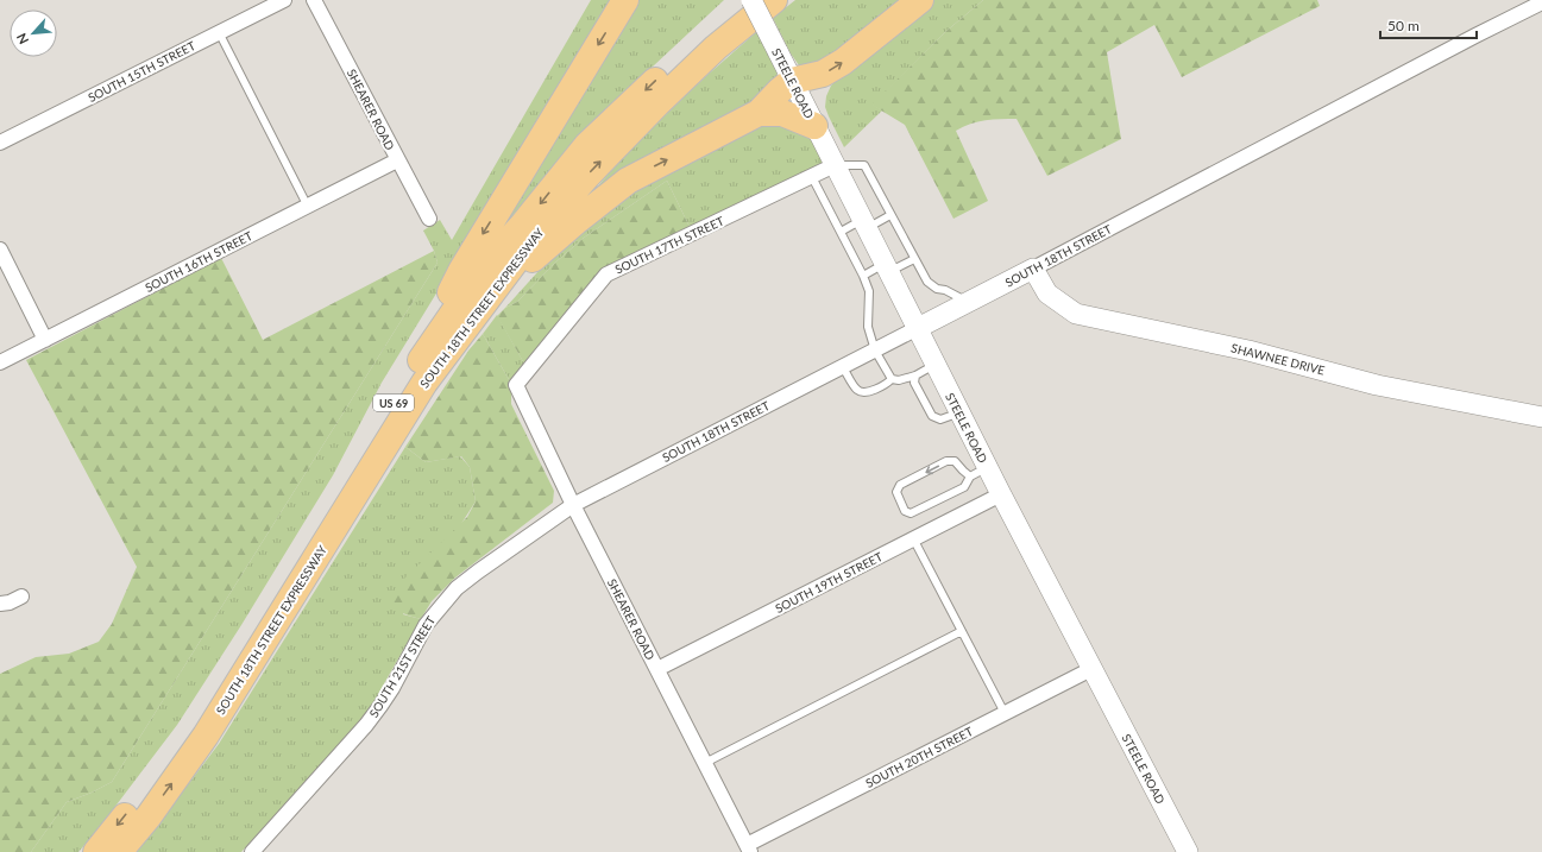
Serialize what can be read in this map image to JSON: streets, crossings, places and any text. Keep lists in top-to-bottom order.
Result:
{
  "streets": {
    "highway": ["SOUTH 18TH STREET EXPRESSWAY", "US 69"],
    "main road": ["STEELE ROAD", "SOUTH 18TH STREET", "SHAWNEE DRIVE"],
    "street": [
      "SOUTH 15TH STREET",
      "SHEARER ROAD",
      "SOUTH 17TH STREET",
      "SOUTH 16TH STREET",
      "SOUTH 19TH STREET",
      "SOUTH 21ST STREET",
      "SOUTH 20TH STREET"
    ]
  },
  "crossings": [
    ["STEELE ROAD", "SOUTH 17TH STREET"],
    ["STEELE ROAD", "SOUTH 18TH STREET"],
    ["STEELE ROAD", "SOUTH 19TH STREET"],
    ["STEELE ROAD", "SOUTH 20TH STREET"],
    ["SHEARER ROAD", "SOUTH 17TH STREET"],
    ["SHEARER ROAD", "SOUTH 18TH STREET"],
    ["SHEARER ROAD", "SOUTH 16TH STREET"],
    ["SHEARER ROAD", "SOUTH 19TH STREET"],
    ["SHEARER ROAD", "SOUTH 21ST STREET"],
    ["SHEARER ROAD", "SOUTH 20TH STREET"],
    ["SOUTH 18TH STREET", "SHAWNEE DRIVE"],
    ["SOUTH 18TH STREET", "SOUTH 21ST STREET"]
  ],
  "scale_bar": "50 m",
  "north": "bottom left"
}
